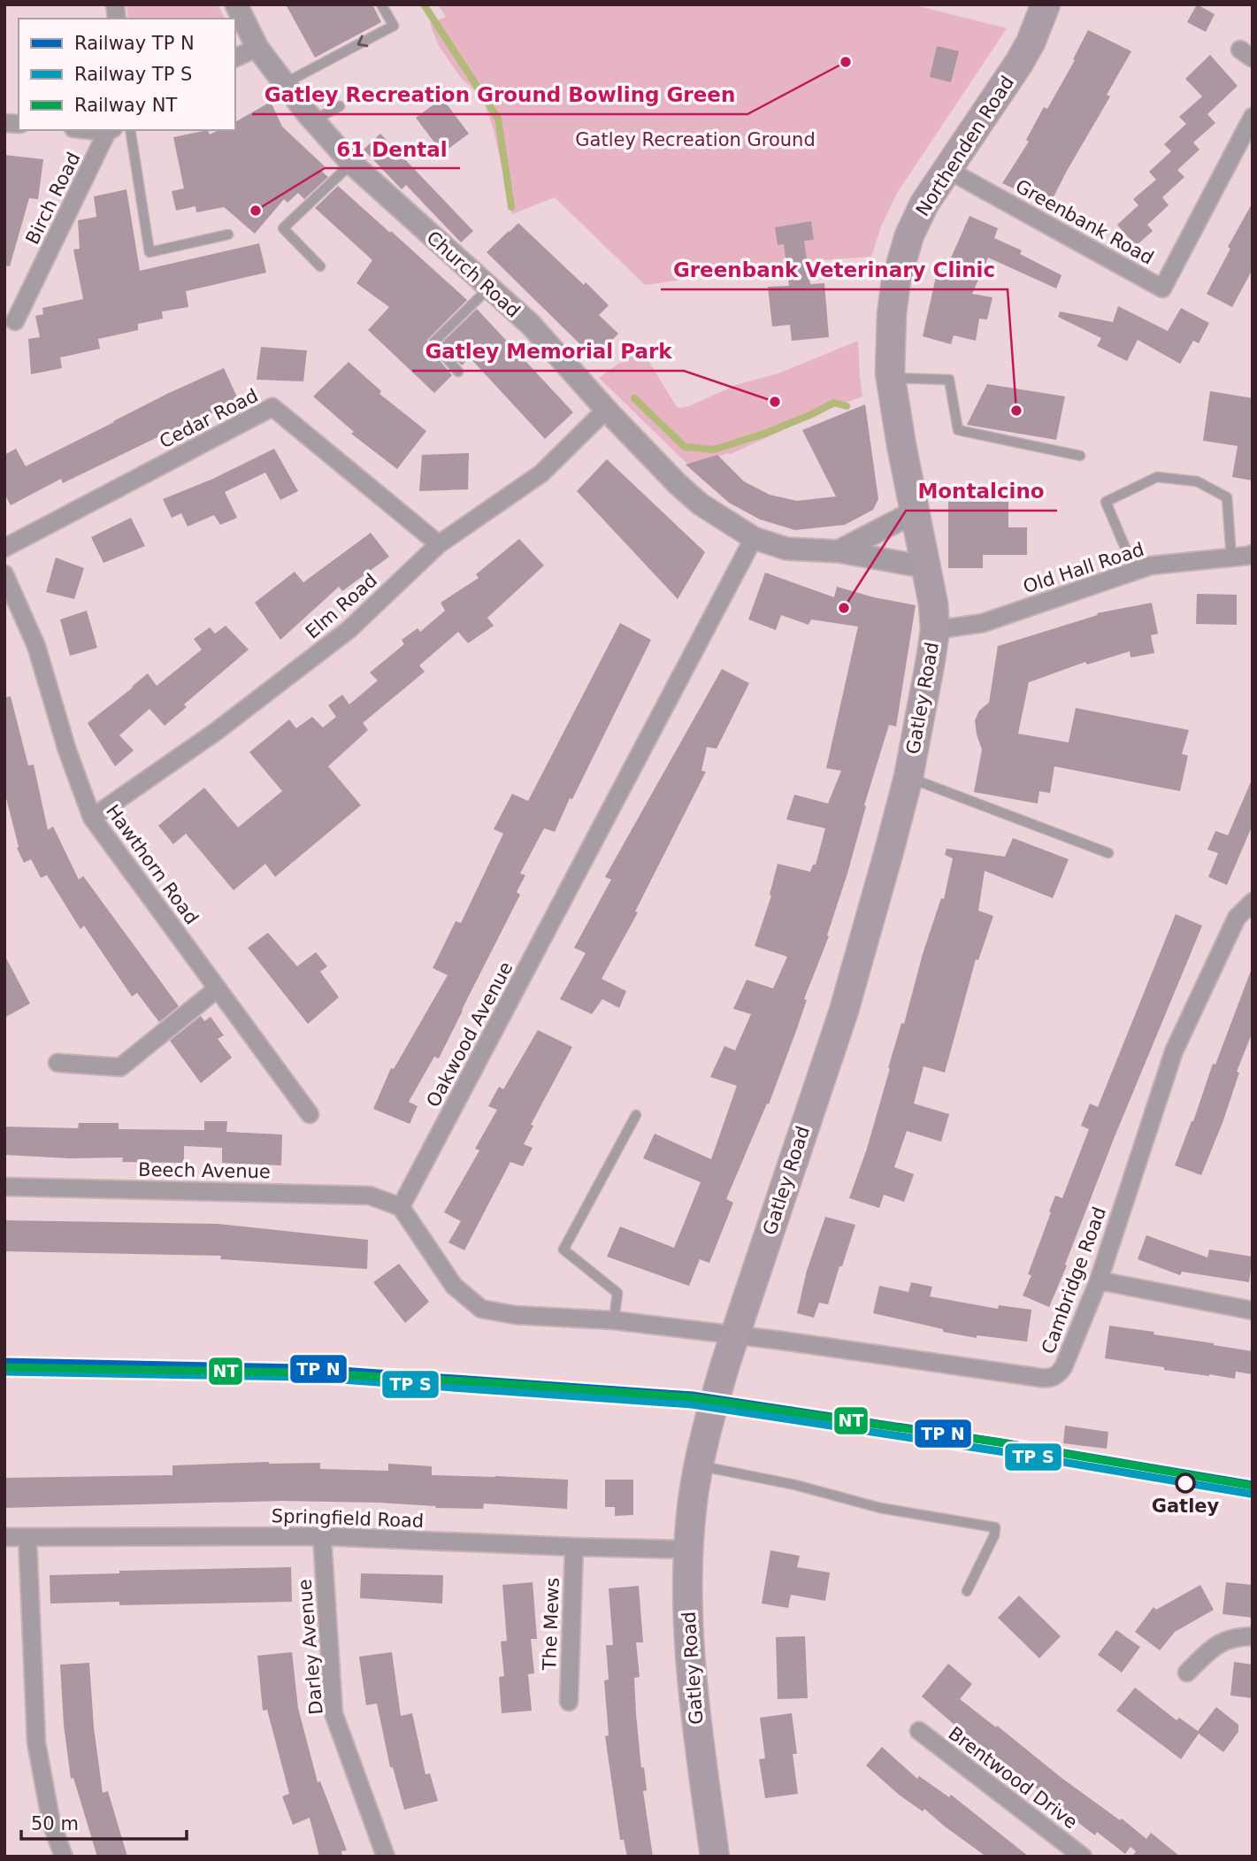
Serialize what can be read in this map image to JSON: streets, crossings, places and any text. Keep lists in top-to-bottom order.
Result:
{
  "streets": {
    "main road": ["Northenden Road", "Gatley Road"],
    "street": [
      "Birch Road",
      "Greenbank Road",
      "Church Road",
      "Cedar Road",
      "Old Hall Road",
      "Elm Road",
      "Hawthorn Road",
      "Oakwood Avenue",
      "Beech Avenue",
      "Cambridge Road",
      "Springfield Road",
      "The Mews",
      "Darley Avenue",
      "Brentwood Drive"
    ]
  },
  "crossings": [
    ["Northenden Road", "Greenbank Road"],
    ["Northenden Road", "Gatley Road"],
    ["Church Road", "Elm Road"],
    ["Church Road", "Gatley Road"],
    ["Church Road", "Oakwood Avenue"],
    ["Cedar Road", "Elm Road"],
    ["Old Hall Road", "Gatley Road"],
    ["Elm Road", "Hawthorn Road"],
    ["Gatley Road", "Cambridge Road"],
    ["Gatley Road", "Springfield Road"],
    ["Oakwood Avenue", "Beech Avenue"],
    ["Springfield Road", "The Mews"],
    ["Springfield Road", "Darley Avenue"]
  ],
  "parks": ["Gatley Recreation Ground"],
  "places": [
    "Gatley Recreation Ground Bowling Green",
    "61 Dental",
    "Gatley Memorial Park",
    "Greenbank Veterinary Clinic",
    "Montalcino",
    "Gatley"
  ],
  "lines": ["rail line NT"],
  "legend": ["Railway TP N", "Railway TP S", "Railway NT"],
  "scale_bar": "50 m"
}
